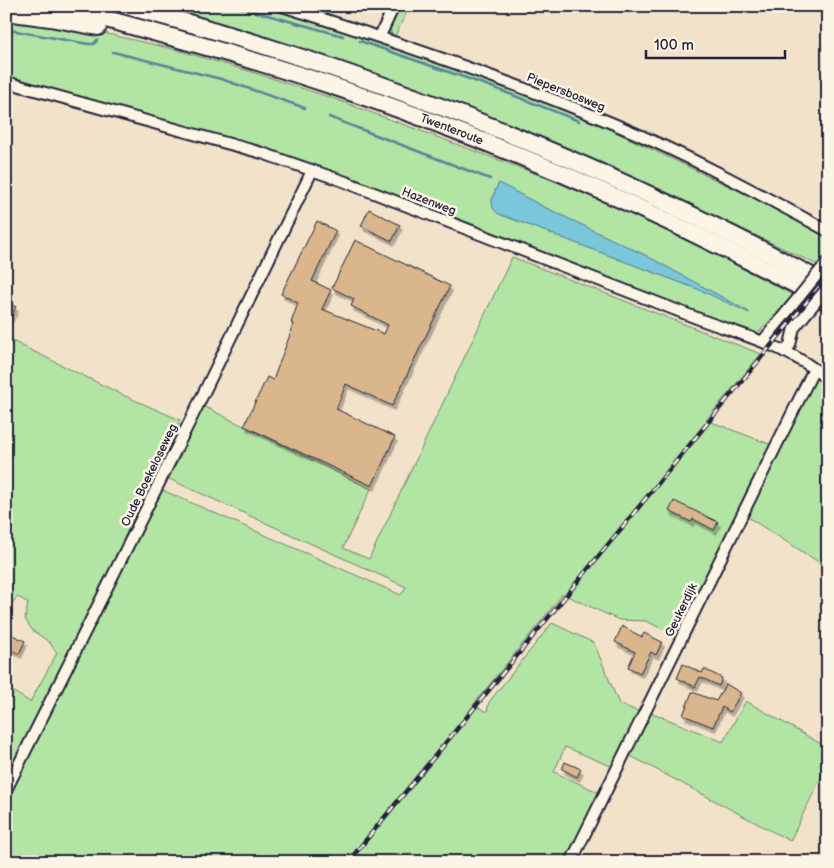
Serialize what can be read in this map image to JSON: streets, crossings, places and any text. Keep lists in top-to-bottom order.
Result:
{
  "streets": {
    "highway": ["Twenteroute"],
    "street": [
      "Piepersbosweg",
      "Hazenweg",
      "Oude Boekeloseweg",
      "Geukerdijk"
    ]
  },
  "crossings": [
    ["Hazenweg", "Oude Boekeloseweg"],
    ["Hazenweg", "Geukerdijk"]
  ],
  "scale_bar": "100 m"
}
